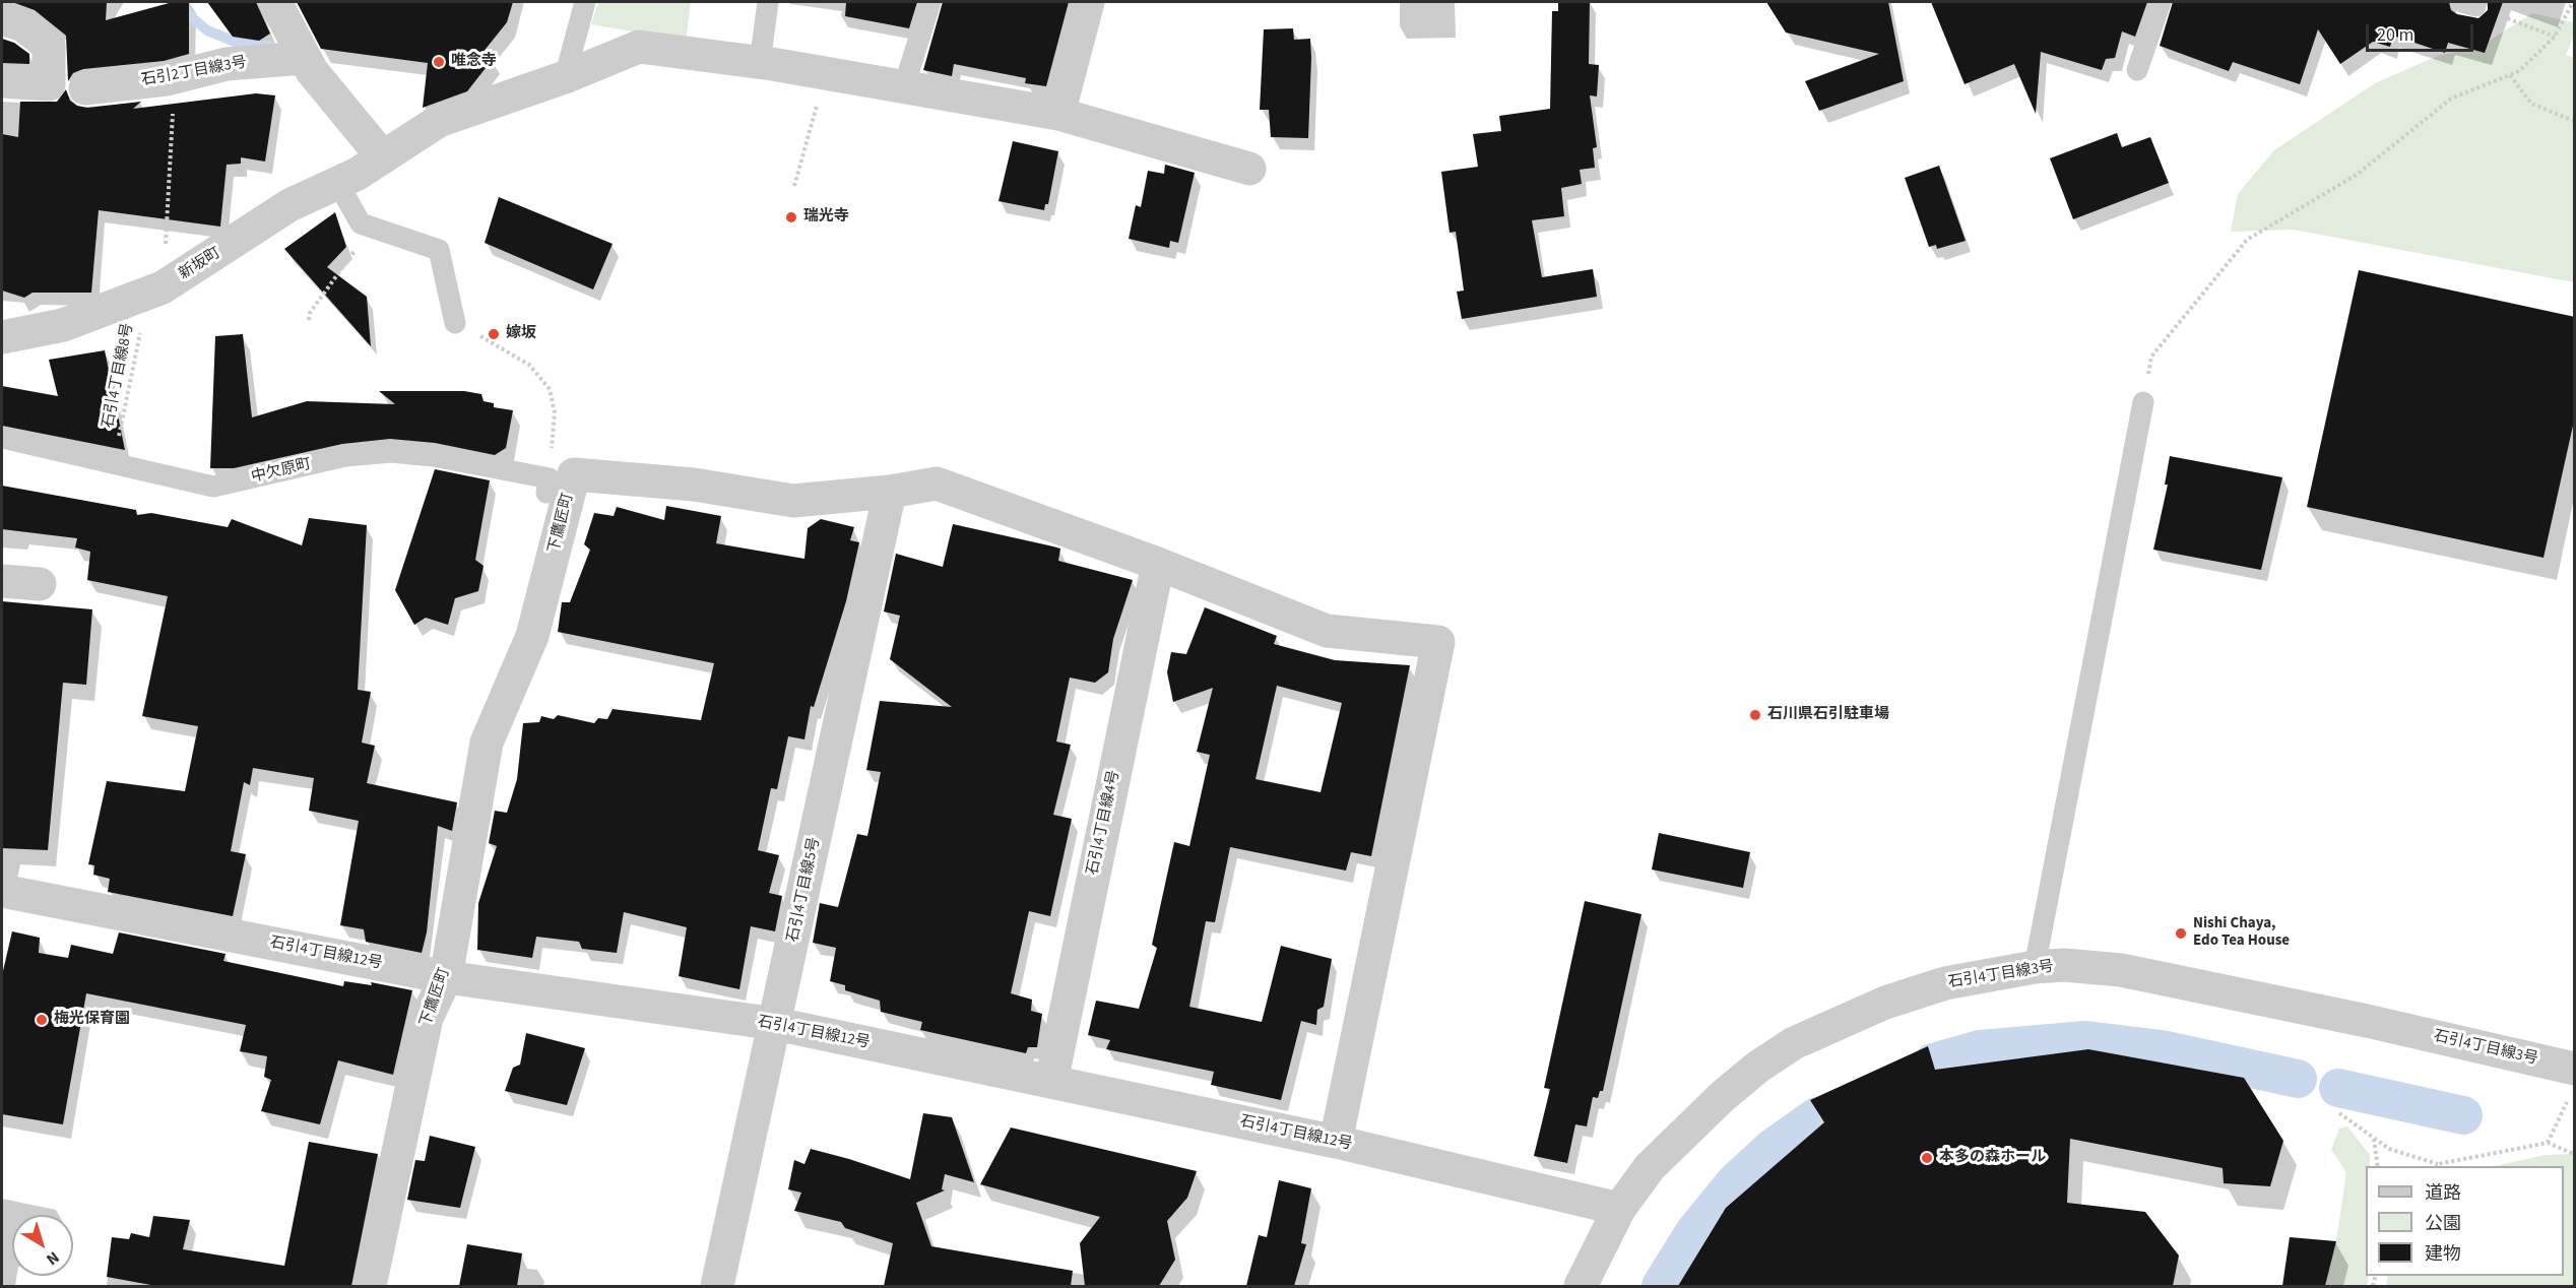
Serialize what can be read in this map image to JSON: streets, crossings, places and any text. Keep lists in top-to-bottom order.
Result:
{
  "streets": {
    "street": [
      "石引2丁目線3号",
      "新坂町",
      "下鷹匠町",
      "石引4丁目線4号",
      "石引4丁目線5号",
      "石引4丁目線12号",
      "石引4丁目線3号"
    ],
    "lane": ["中欠原町"],
    "path": ["石引4丁目線8号"]
  },
  "crossings": [
    ["新坂町", "石引4丁目線8号"],
    ["石引4丁目線8号", "中欠原町"],
    ["中欠原町", "下鷹匠町"],
    ["下鷹匠町", "石引4丁目線12号"],
    ["石引4丁目線4号", "石引4丁目線12号"],
    ["石引4丁目線5号", "石引4丁目線12号"],
    ["石引4丁目線12号", "石引4丁目線3号"]
  ],
  "places": [
    "唯念寺",
    "瑞光寺",
    "嫁坂",
    "石川県石引駐車場",
    "Nishi Chaya, Edo Tea House",
    "梅光保育園",
    "本多の森ホール"
  ],
  "legend": ["道路", "公園", "建物"],
  "scale_bar": "20 m",
  "north": "bottom right"
}
